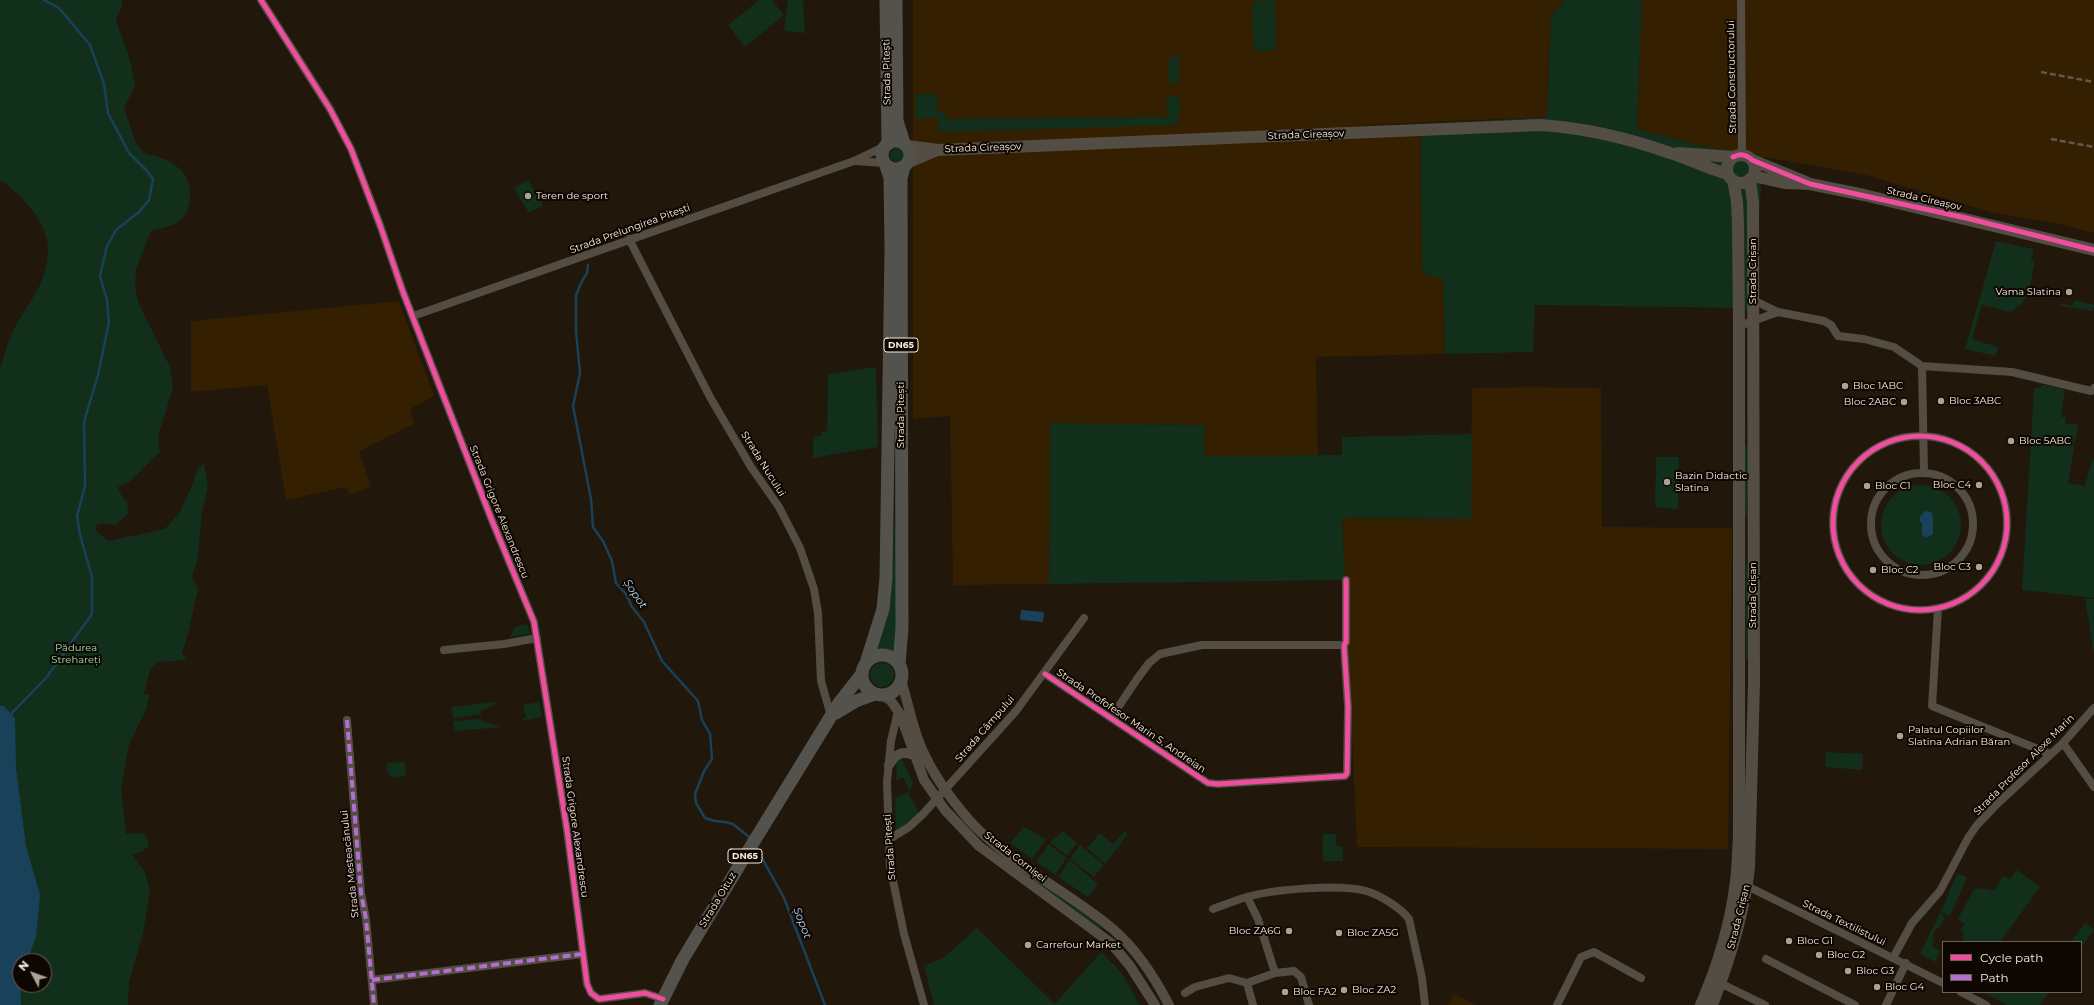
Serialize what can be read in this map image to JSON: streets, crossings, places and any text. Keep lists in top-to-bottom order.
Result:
{
  "streets": {
    "main road": [
      "Strada Pitești",
      "Strada Cireașov",
      "Strada Crișan",
      "DN65",
      "Strada Oituz"
    ],
    "street": [
      "Strada Constructorului",
      "Strada Prelungirea Pitești",
      "Strada Nucului",
      "Strada Grigore Alexandrescu",
      "Strada Profofesor Marin S. Andreian",
      "Strada Câmpului",
      "Strada Profesor Alexe Marin",
      "Strada Cornișei",
      "Strada Mesteacănului",
      "Strada Textilistului"
    ]
  },
  "crossings": [
    ["Strada Pitești", "Strada Cireașov"],
    ["Strada Pitești", "Strada Prelungirea Pitești"],
    ["Strada Pitești", "Strada Câmpului"],
    ["Strada Pitești", "Strada Cornișei"],
    ["Strada Pitești", "Strada Oituz"],
    ["Strada Constructorului", "Strada Cireașov"],
    ["Strada Constructorului", "Strada Crișan"],
    ["Strada Cireașov", "Strada Prelungirea Pitești"],
    ["Strada Cireașov", "Strada Crișan"],
    ["Strada Prelungirea Pitești", "Strada Nucului"],
    ["Strada Prelungirea Pitești", "Strada Grigore Alexandrescu"],
    ["Strada Crișan", "Strada Textilistului"],
    ["Strada Nucului", "Strada Oituz"],
    ["Strada Profofesor Marin S. Andreian", "Strada Câmpului"],
    ["Strada Câmpului", "Strada Cornișei"],
    ["Strada Profesor Alexe Marin", "Strada Textilistului"],
    ["Strada Cornișei", "Strada Oituz"]
  ],
  "water": ["Șopot"],
  "parks": ["Pădurea Strehareți"],
  "places": [
    "Teren de sport",
    "Vama Slatina",
    "Bloc 1ABC",
    "Bloc 3ABC",
    "Bloc 2ABC",
    "Bloc 5ABC",
    "Bazin Didactic Slatina",
    "Bloc C4",
    "Bloc C1",
    "Bloc C3",
    "Bloc C2",
    "Palatul Copiilor Slatina Adrian Băran",
    "Bloc ZA6G",
    "Bloc ZA5G",
    "Bloc G1",
    "Carrefour Market",
    "Bloc G2",
    "Bloc G3",
    "Bloc G4",
    "Bloc ZA2",
    "Bloc FA2"
  ],
  "legend": ["Cycle path", "Path"],
  "north": "top left"
}
